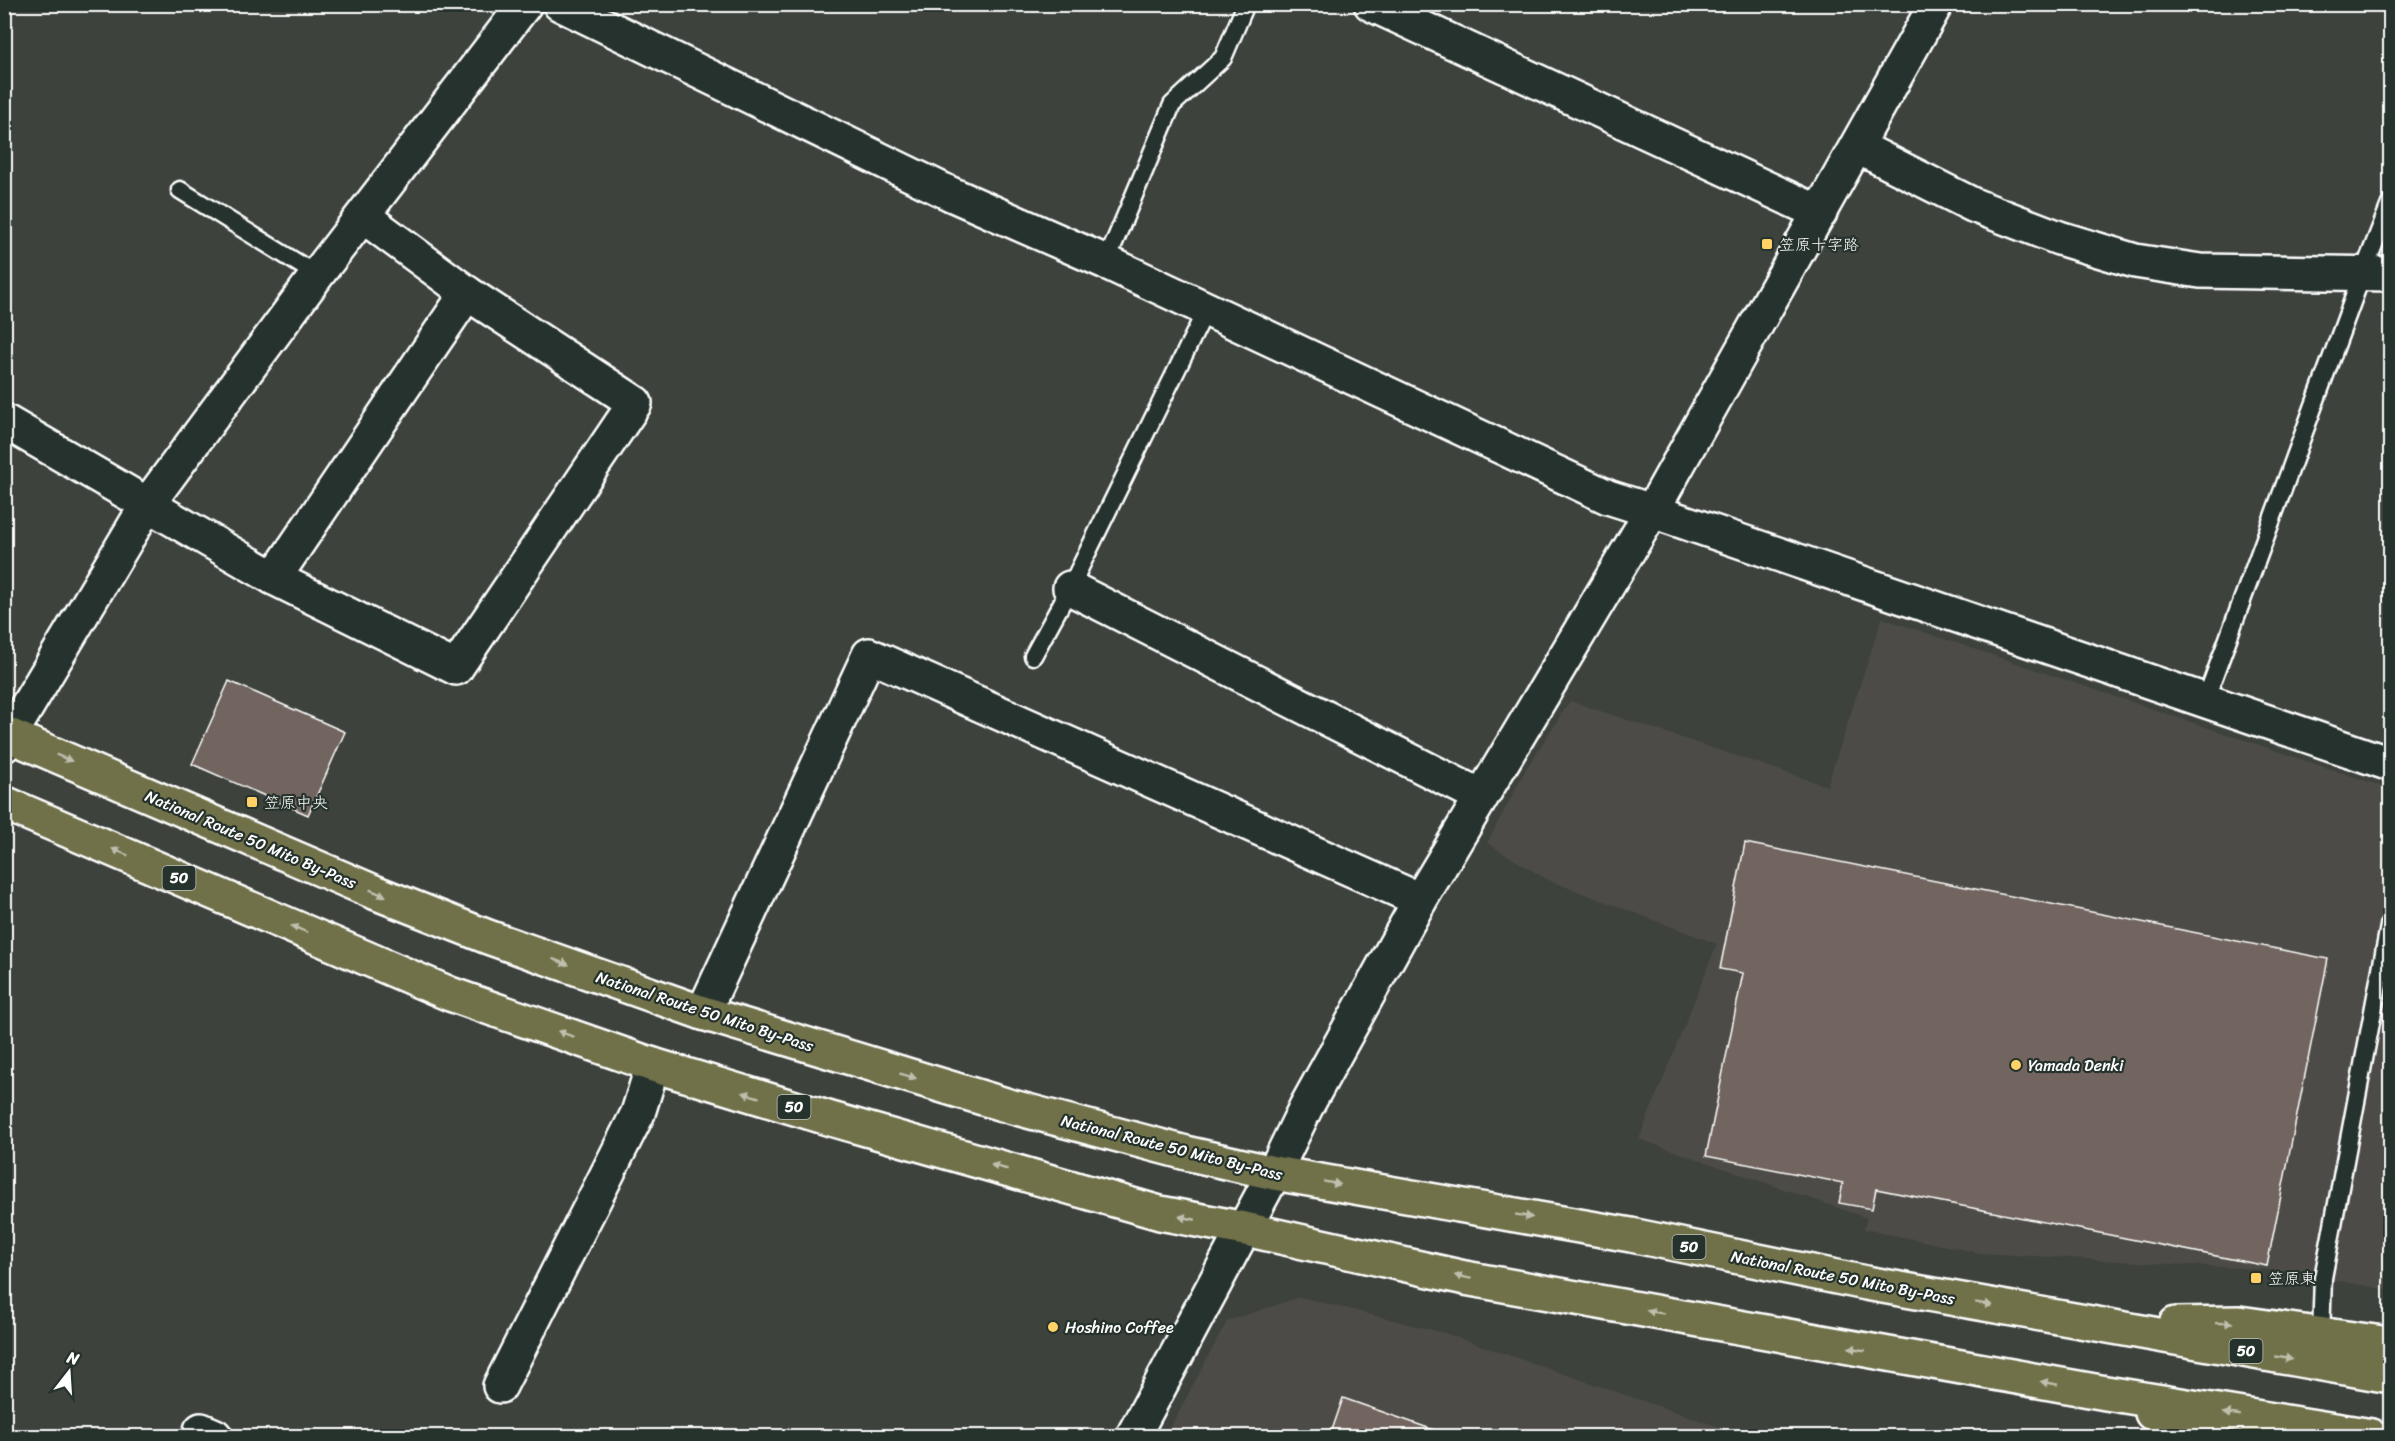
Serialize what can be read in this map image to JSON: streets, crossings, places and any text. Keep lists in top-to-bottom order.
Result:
{
  "streets": {
    "highway": ["National Route 50 Mito By-Pass", "50"]
  },
  "places": {
    "transit": ["笠原十字路", "笠原中央", "笠原東"],
    "other": ["Yamada Denki", "Hoshino Coffee"]
  },
  "north": "top"
}
